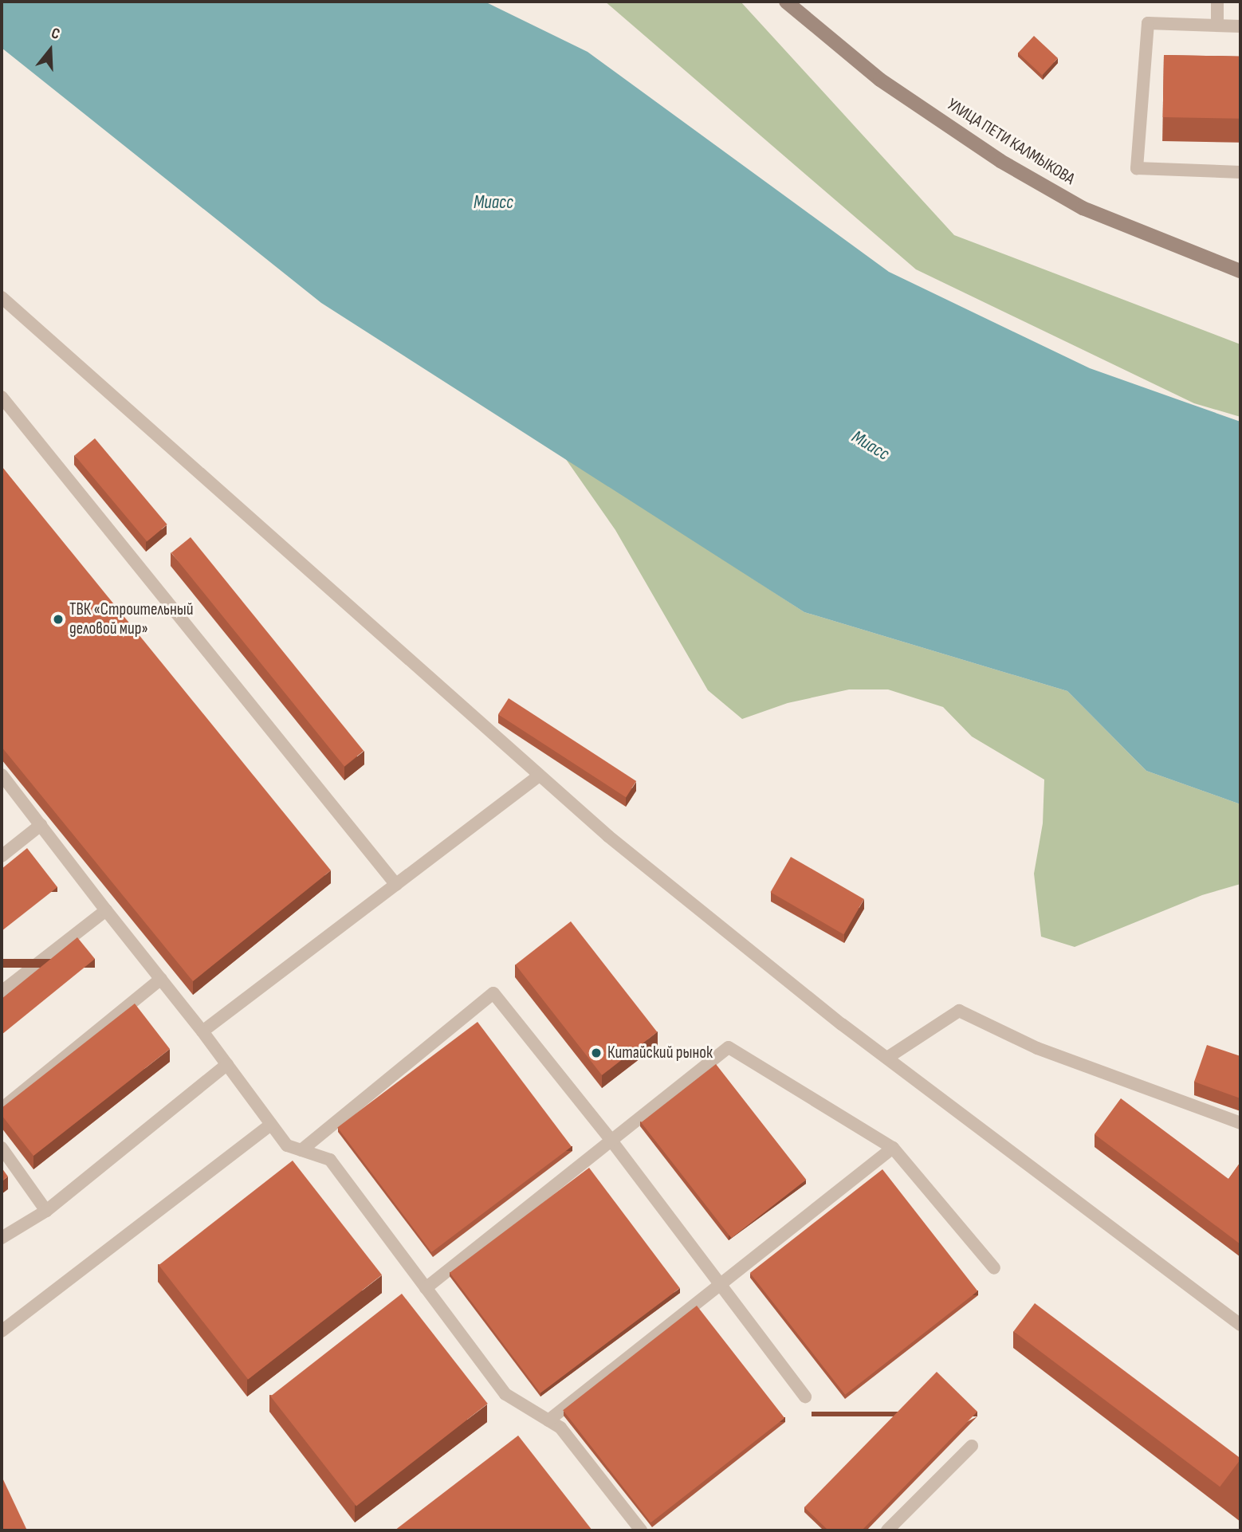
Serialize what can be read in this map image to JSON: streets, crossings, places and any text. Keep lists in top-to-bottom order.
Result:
{
  "streets": {
    "main road": ["УЛИЦА ПЕТИ КАЛМЫКОВА"]
  },
  "water": ["Миасс"],
  "places": ["ТВК «Строительный деловой мир»", "Китайский рынок"],
  "north": "top"
}
